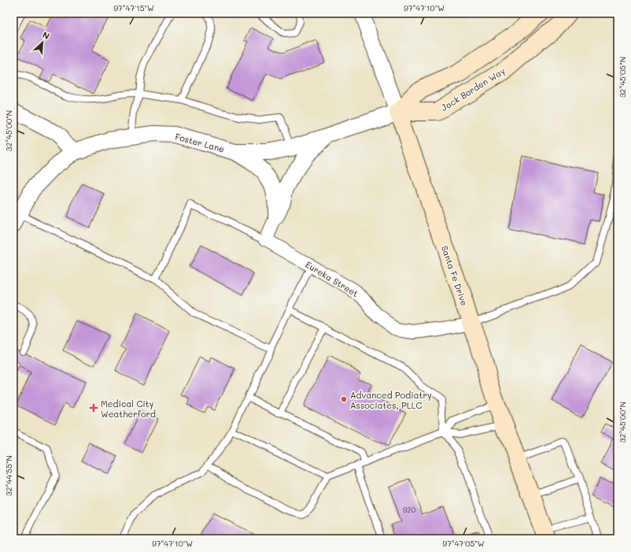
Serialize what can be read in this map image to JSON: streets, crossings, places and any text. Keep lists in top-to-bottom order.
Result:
{
  "streets": {
    "main road": ["Jack Borden Way", "Santa Fe Drive"],
    "street": ["Foster Lane", "Eureka Street"]
  },
  "crossings": [
    ["Jack Borden Way", "Foster Lane"],
    ["Jack Borden Way", "Santa Fe Drive"],
    ["Foster Lane", "Santa Fe Drive"],
    ["Santa Fe Drive", "Eureka Street"]
  ],
  "places": {
    "other": ["Advanced Podiatry Associates, PLLC"],
    "health": ["Medical City Weatherford"]
  },
  "house_numbers": ["920"],
  "north": "top right",
  "coordinates": [
    "97°47'15\"W",
    "97°47'10\"W",
    "32°45'05\"N",
    "32°45'00\"N",
    "32°44'55\"N",
    "97°47'05\"W"
  ]
}
